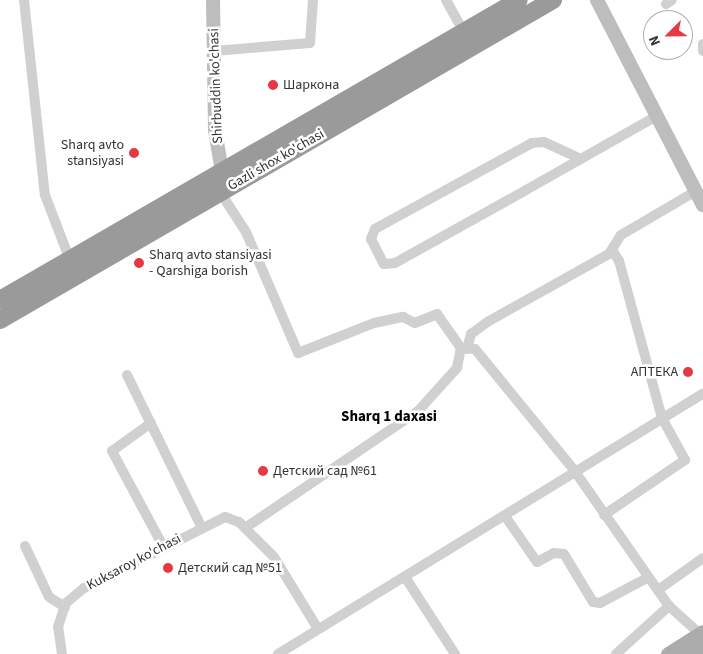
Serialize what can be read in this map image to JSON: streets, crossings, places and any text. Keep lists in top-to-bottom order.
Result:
{
  "streets": {
    "highway": ["Gazli shox ko'chasi"],
    "street": ["Shirbuddin ko'chasi", "Kuksaroy ko'chasi"]
  },
  "crossings": [
    ["Shirbuddin ko'chasi", "Gazli shox ko'chasi"]
  ],
  "districts": ["Sharq 1 daxasi"],
  "places": [
    "Шаркона",
    "Sharq avto stansiyasi",
    "Sharq avto stansiyasi - Qarshiga borish",
    "АПТЕКА",
    "Детский сад №61",
    "Детский сад №51"
  ],
  "north": "bottom left"
}
